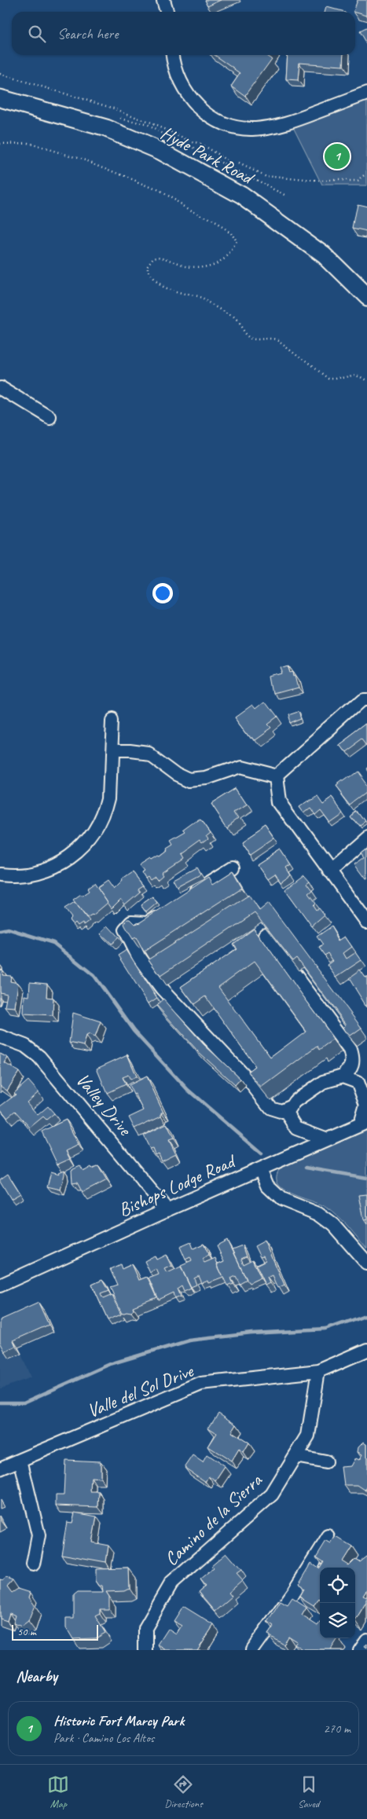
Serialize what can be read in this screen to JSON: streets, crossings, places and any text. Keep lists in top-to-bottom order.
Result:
{
  "streets": {
    "main road": ["Hyde Park Road"],
    "street": [
      "Valley Drive",
      "Bishops Lodge Road",
      "Valle del Sol Drive",
      "Camino de la Sierra"
    ]
  },
  "crossings": [
    ["Valley Drive", "Bishops Lodge Road"],
    ["Valle del Sol Drive", "Camino de la Sierra"]
  ],
  "scale_bar": "50 m",
  "page": {
    "search": "Search here",
    "pins": "1",
    "scale": "50 m",
    "heading": "Nearby",
    "list": [
      {
        "mark": "1",
        "name": "Historic Fort Marcy Park",
        "note": "Park · Camino Los Altos",
        "value": "270 m"
      }
    ],
    "nav": ["Map", "Directions", "Saved"]
  }
}
